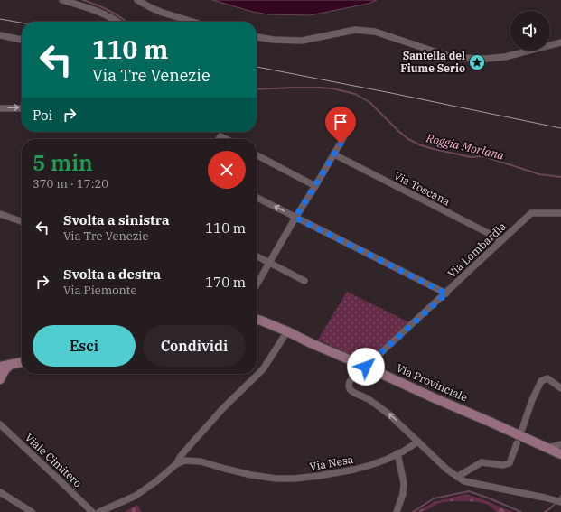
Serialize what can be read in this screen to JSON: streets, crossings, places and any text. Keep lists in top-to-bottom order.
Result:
{
  "streets": {
    "street": [
      "Via Toscana",
      "Via Lombardia",
      "Via Provinciale",
      "Viale Cimitero",
      "Via Nesa"
    ]
  },
  "crossings": [
    ["Via Toscana", "Via Lombardia"],
    ["Via Lombardia", "Via Provinciale"],
    ["Via Lombardia", "Via Nesa"]
  ],
  "water": ["Roggia Morlana"],
  "places": {
    "place": ["Santella del Fiume Serio"]
  },
  "page": {
    "turn": ["110 m", "Via Tre Venezie"],
    "then": "Poi",
    "heading": ["5 min", "370 m · 17:20"],
    "list": [
      {
        "name": "Svolta a sinistra",
        "note": "Via Tre Venezie",
        "value": "110 m"
      },
      {
        "name": "Svolta a destra",
        "note": "Via Piemonte",
        "value": "170 m"
      }
    ],
    "buttons": ["Esci", "Condividi"]
  }
}
